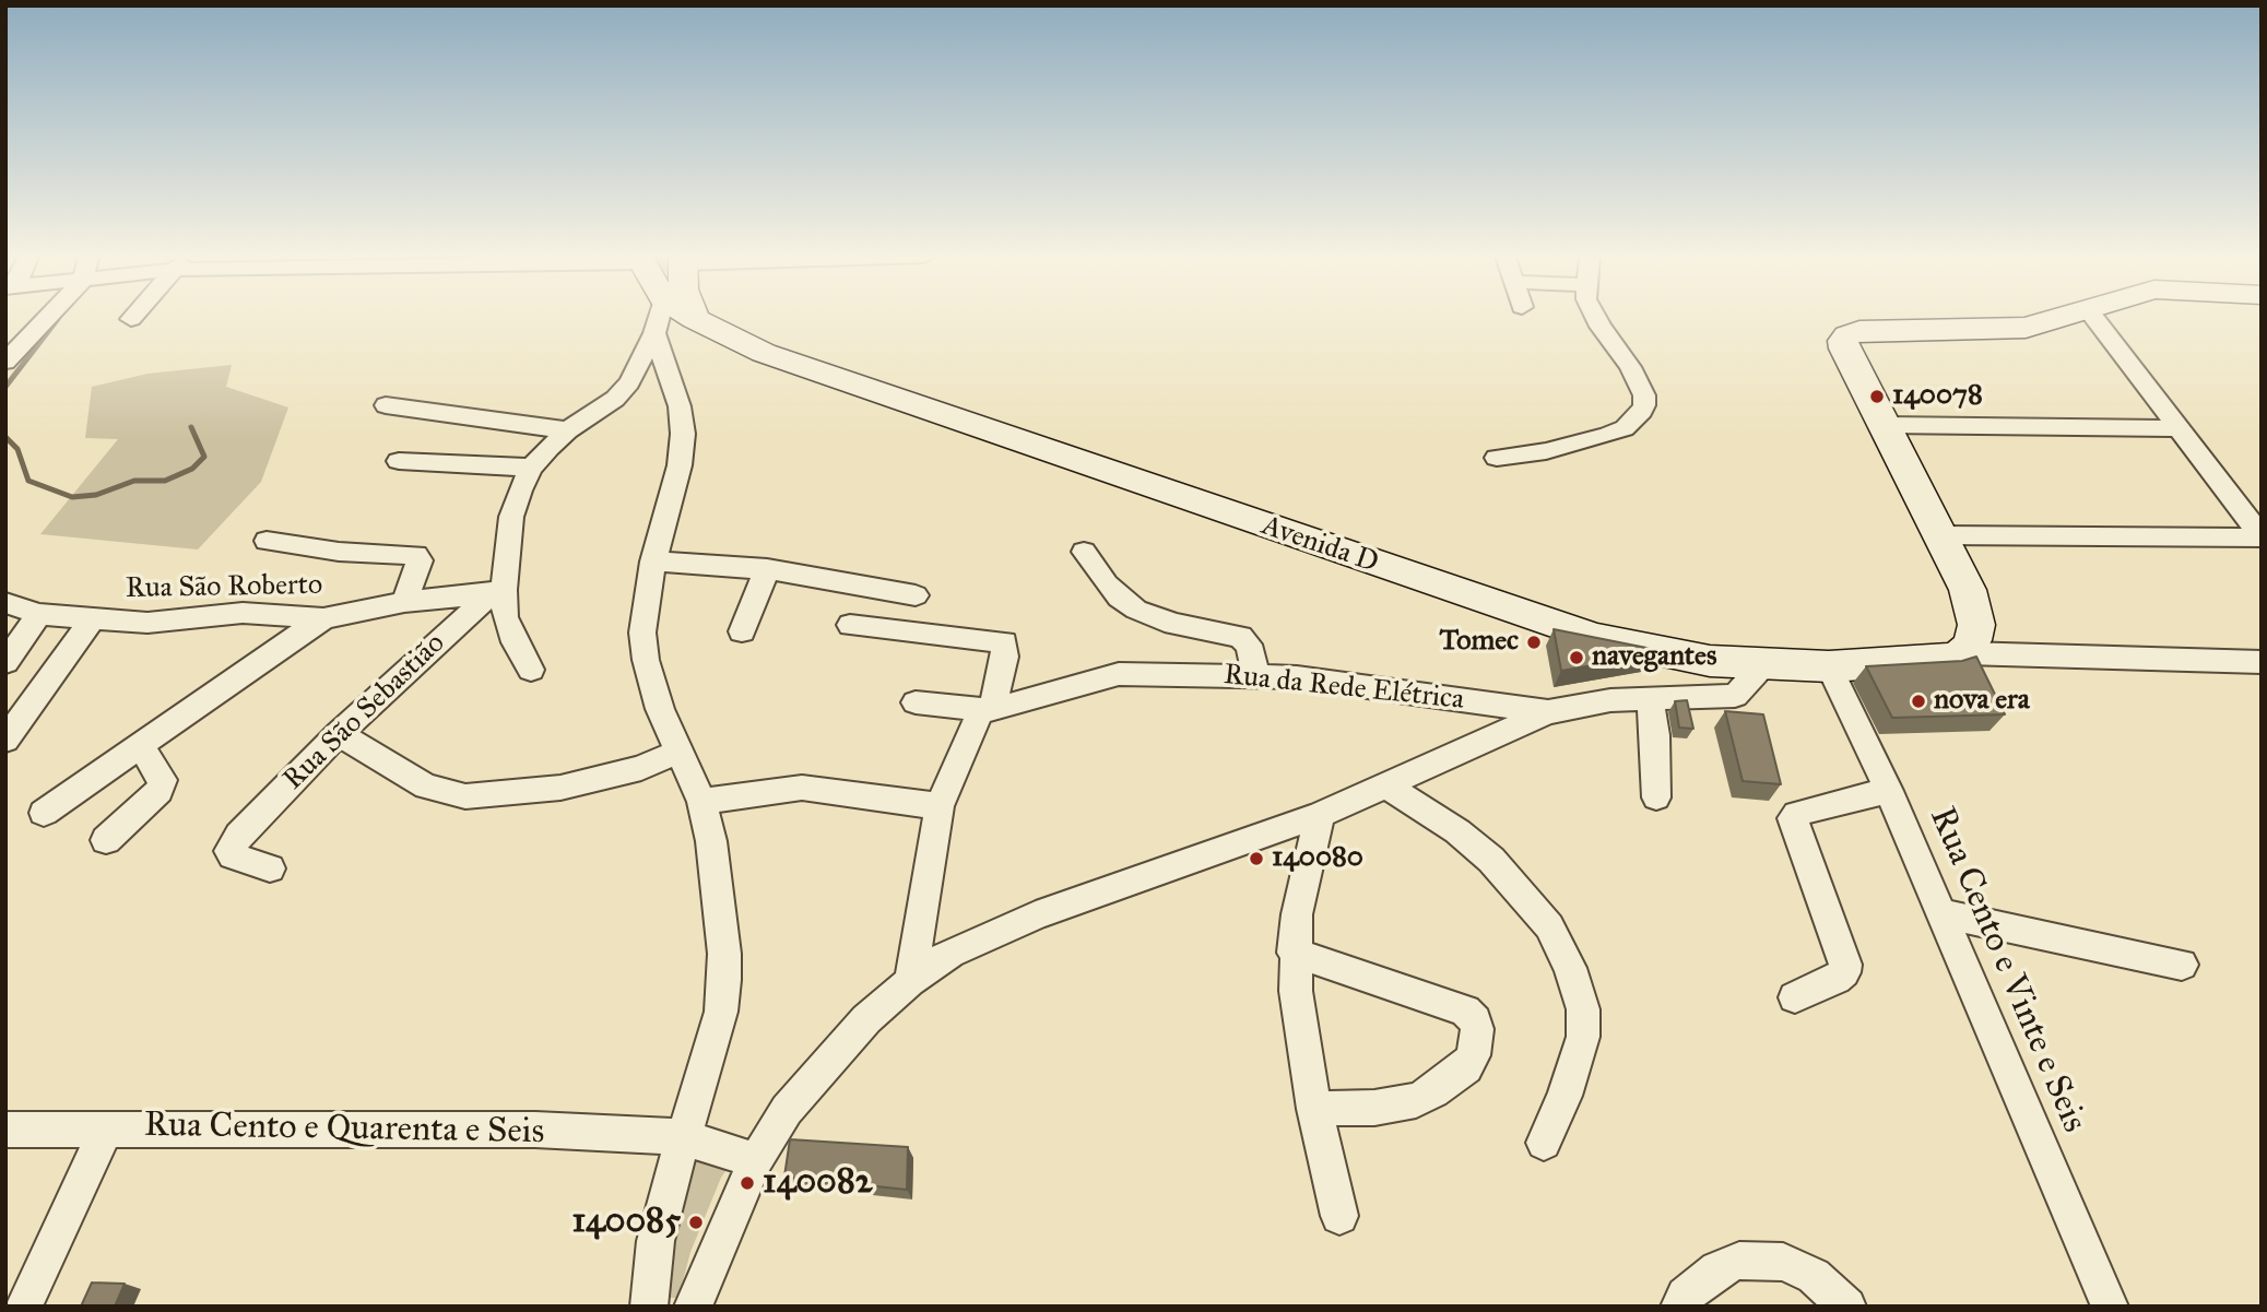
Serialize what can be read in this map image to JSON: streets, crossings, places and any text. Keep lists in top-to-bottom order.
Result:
{
  "streets": {
    "main road": ["Avenida D"],
    "street": [
      "Rua São Roberto",
      "Rua da Rede Elétrica",
      "Rua São Sebastião",
      "Rua Cento e Vinte e Seis",
      "Rua Cento e Quarenta e Seis"
    ]
  },
  "crossings": [
    ["Avenida D", "Rua Cento e Vinte e Seis"],
    ["Rua São Roberto", "Rua São Sebastião"]
  ],
  "places": [
    "140078",
    "Tomec",
    "navegantes",
    "nova era",
    "140080",
    "140082",
    "140085"
  ]
}
